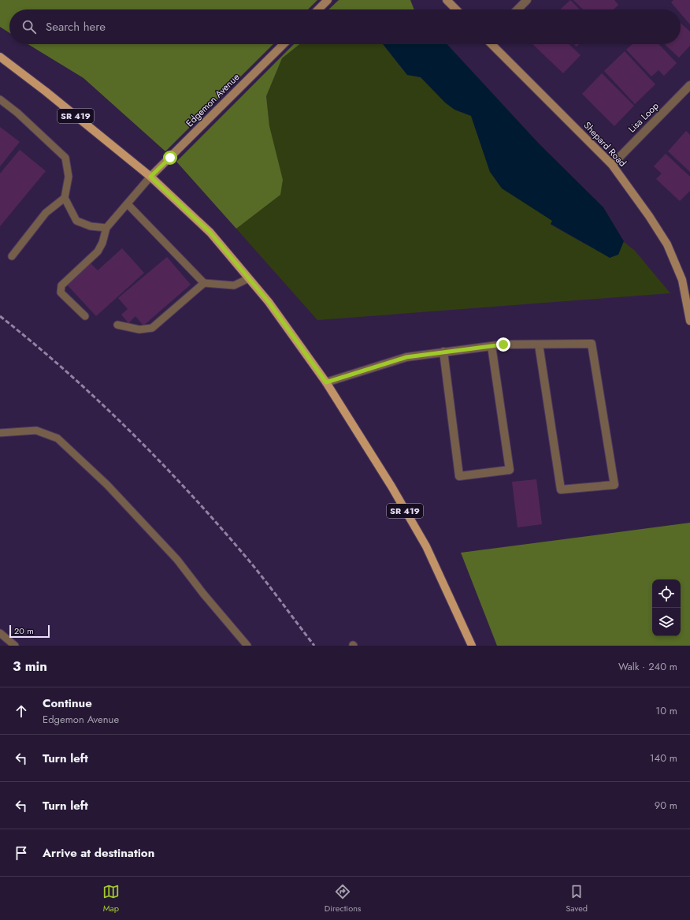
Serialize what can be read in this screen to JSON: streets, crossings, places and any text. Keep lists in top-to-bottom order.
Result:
{
  "streets": {
    "main road": ["SR 419"],
    "street": ["Edgemon Avenue", "Lisa Loop", "Shepard Road"]
  },
  "crossings": [
    ["Edgemon Avenue", "SR 419"],
    ["Lisa Loop", "Shepard Road"]
  ],
  "scale_bar": "20 m",
  "page": {
    "search": "Search here",
    "scale": "20 m",
    "heading": ["3 min", "Walk · 240 m"],
    "list": [
      ["Continue", "Edgemon Avenue", "10 m"],
      ["Turn left", "140 m"],
      ["Turn left", "90 m"],
      "Arrive at destination"
    ],
    "nav": ["Map", "Directions", "Saved"]
  }
}
